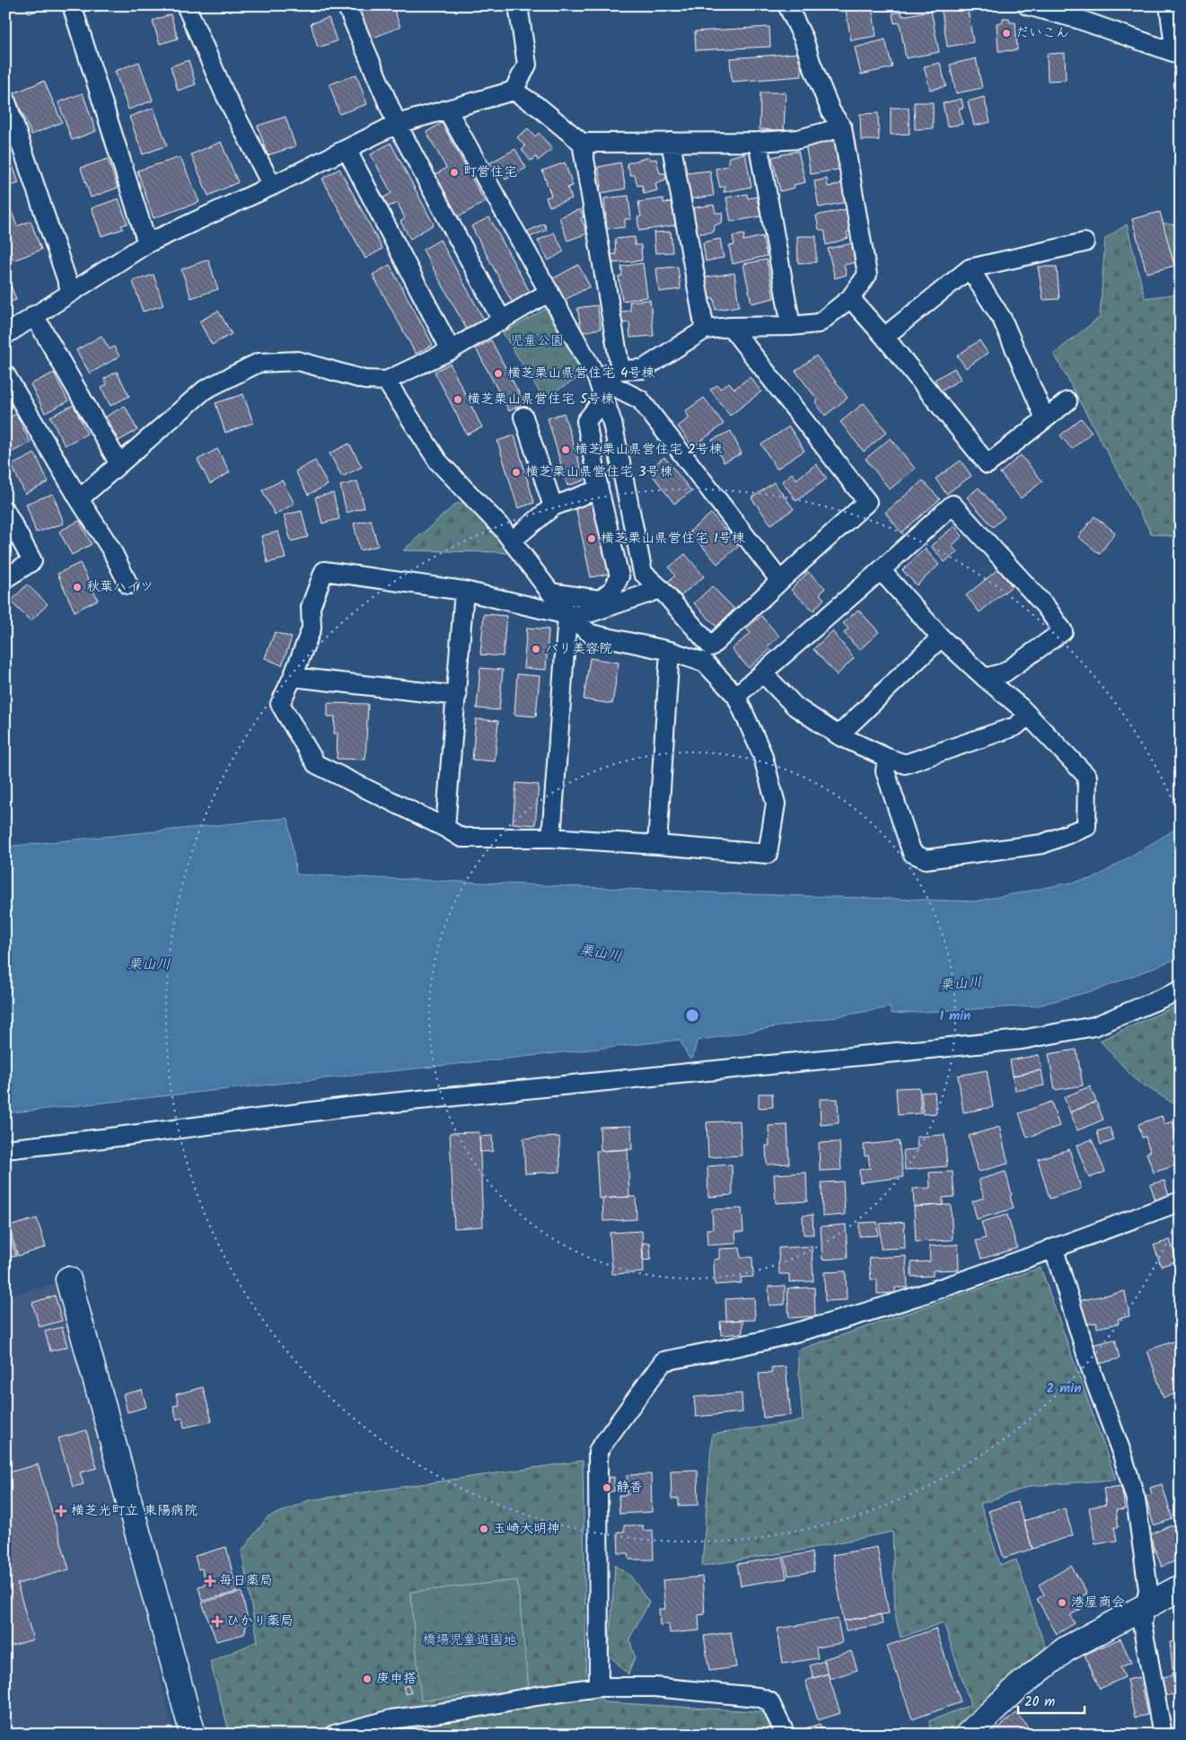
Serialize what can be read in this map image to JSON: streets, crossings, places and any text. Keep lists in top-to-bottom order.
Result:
{
  "water": ["栗山川"],
  "parks": ["児童公園", "橋場児童遊園地"],
  "places": {
    "other": [
      "だいこん",
      "町営住宅",
      "横芝栗山県営住宅 4号棟",
      "横芝栗山県営住宅 5号棟",
      "横芝栗山県営住宅 2号棟",
      "横芝栗山県営住宅 3号棟",
      "横芝栗山県営住宅 1号棟",
      "秋葉ハイツ",
      "パリ美容院",
      "静香",
      "玉崎大明神",
      "港屋商会",
      "庚申搭"
    ],
    "health": ["横芝光町立 東陽病院", "毎日薬局", "ひかり薬局"]
  },
  "scale_bar": "20 m",
  "rings": ["1 min", "2 min"]
}
